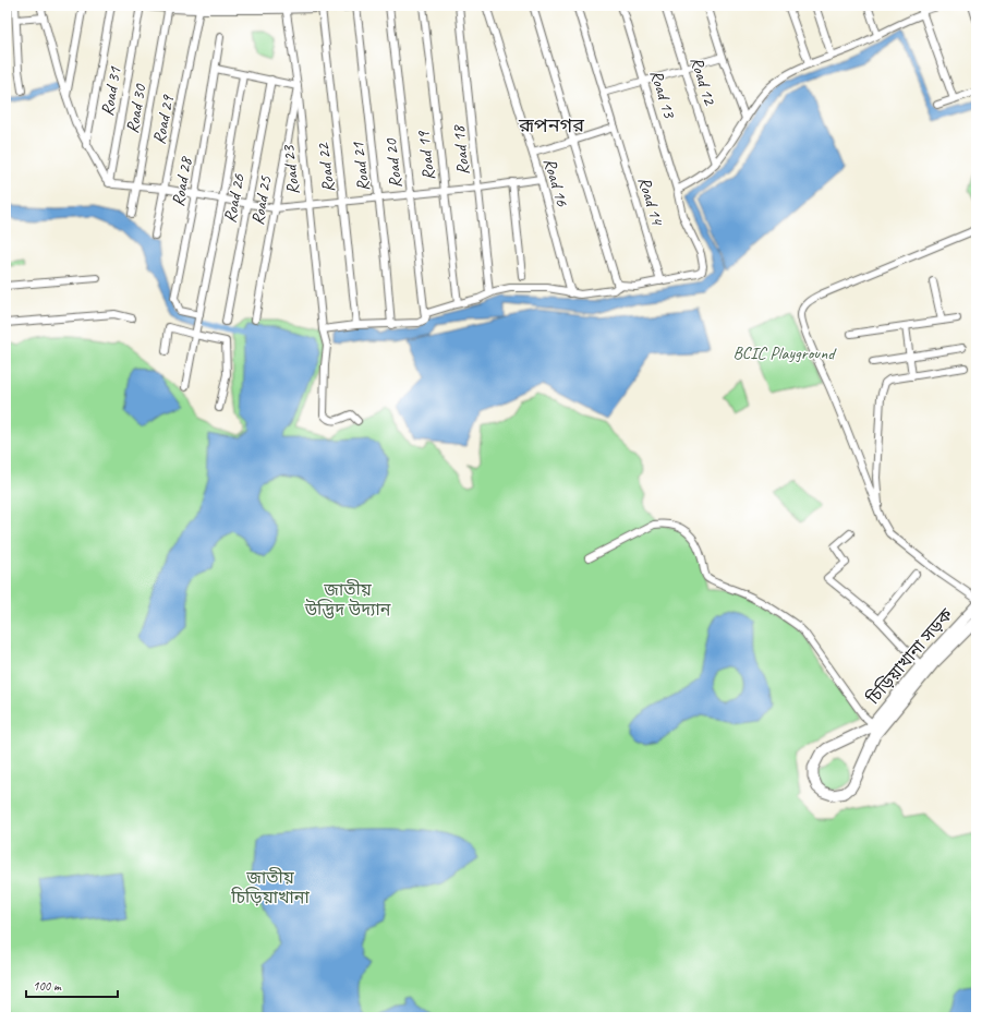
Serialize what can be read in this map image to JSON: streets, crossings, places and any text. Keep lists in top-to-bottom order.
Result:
{
  "streets": {
    "main road": ["চিড়িয়াখানা সড়ক"],
    "street": [
      "Road 12",
      "Road 31",
      "Road 13",
      "Road 30",
      "Road 29",
      "Road 18",
      "Road 19",
      "Road 20",
      "Road 21",
      "Road 22",
      "Road 23",
      "Road 28",
      "Road 16",
      "Road 26",
      "Road 25",
      "Road 14"
    ]
  },
  "crossings": [
    ["Road 13", "Road 14"],
    ["Road 23", "Road 25"]
  ],
  "districts": ["রূপনগর"],
  "parks": ["BCIC Playground", "জাতীয় উদ্ভিদ উদ্যান", "জাতীয় চিড়িয়াখানা"],
  "scale_bar": "100 m"
}
